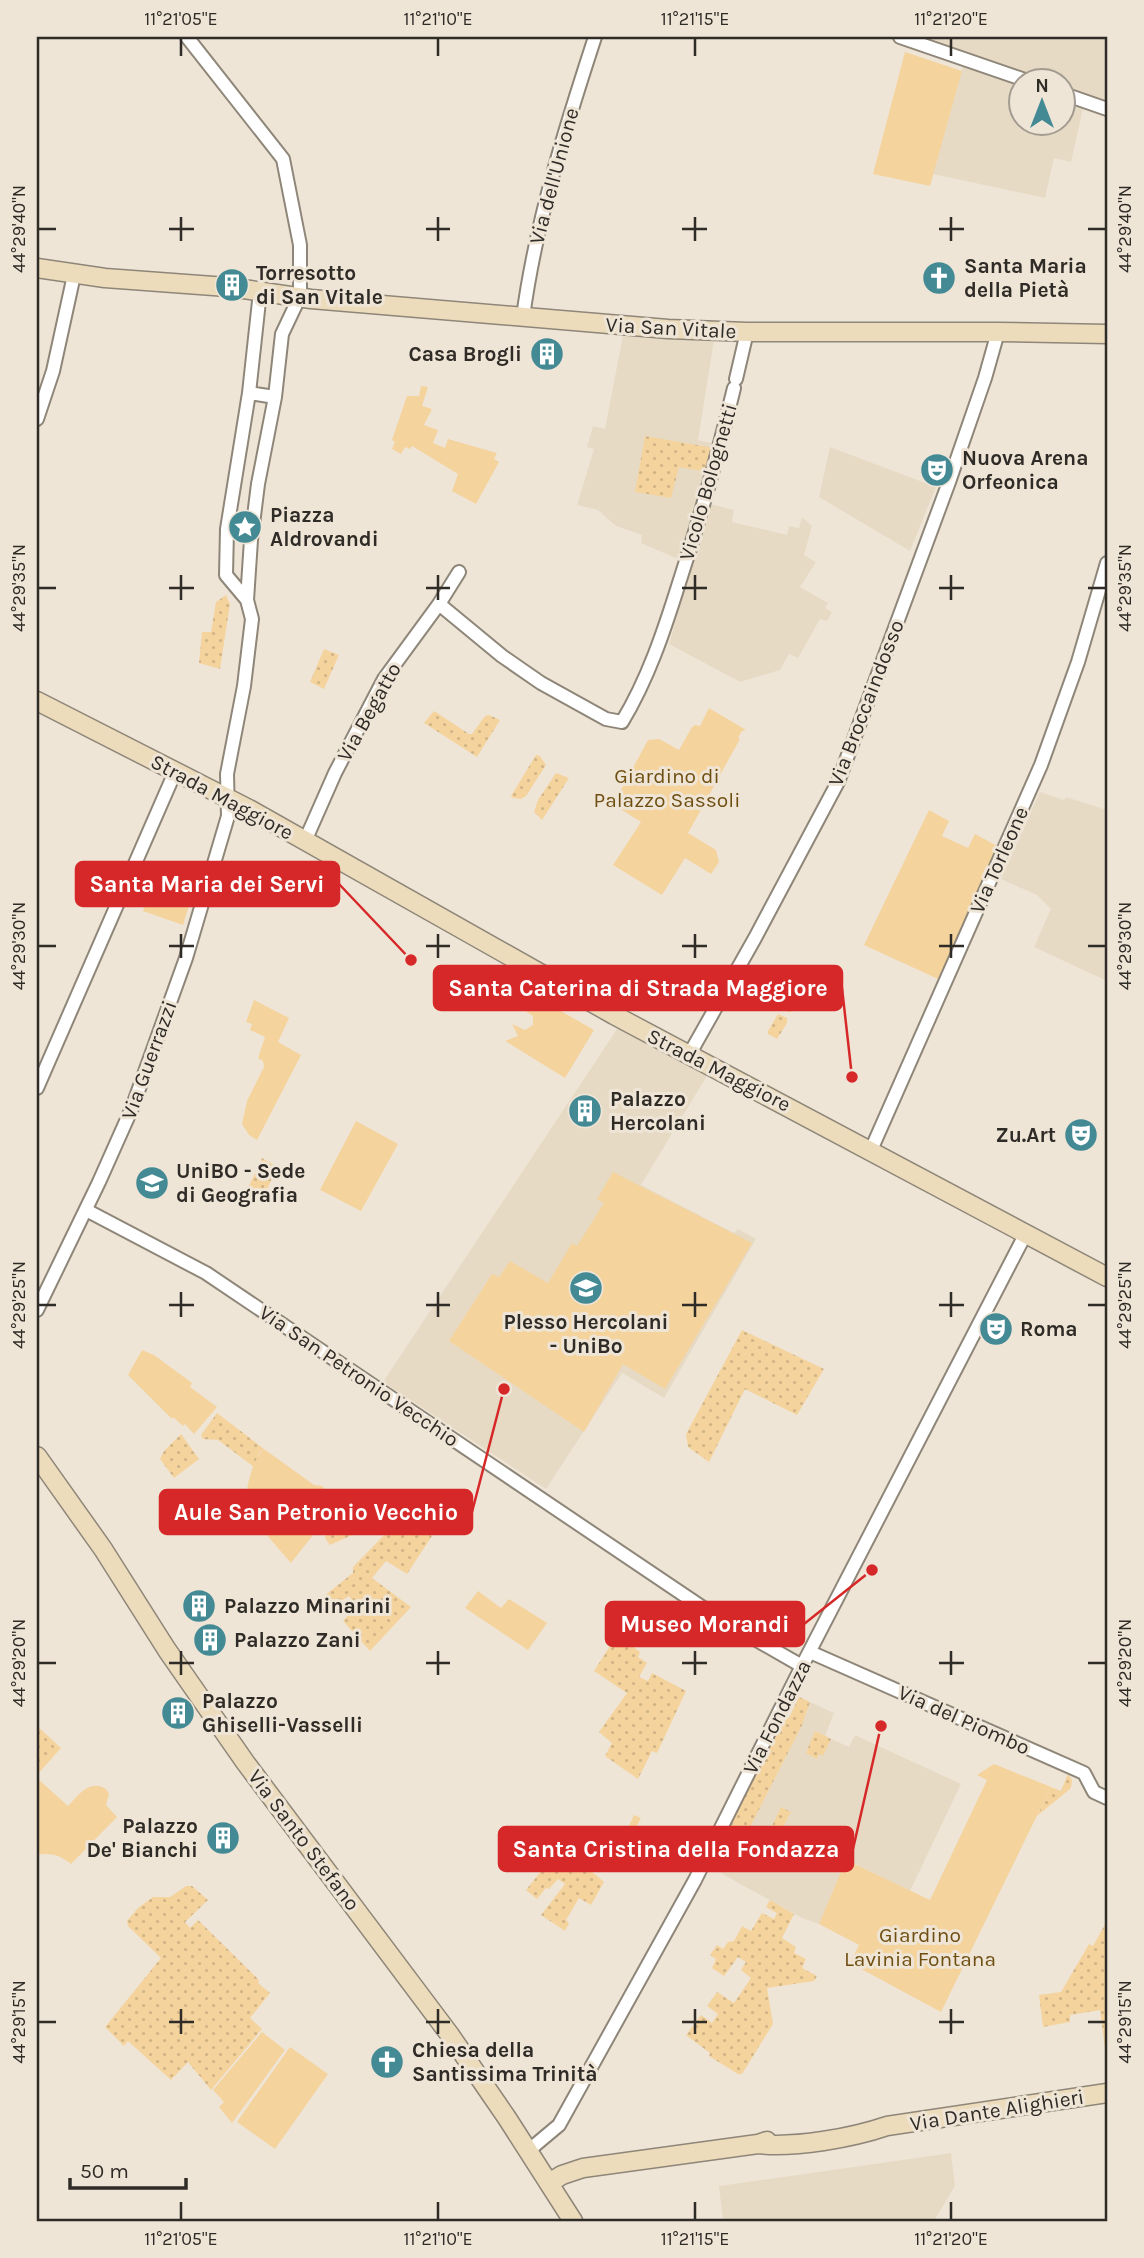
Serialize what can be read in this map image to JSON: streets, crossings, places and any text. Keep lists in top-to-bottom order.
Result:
{
  "streets": {
    "street": [
      "Via dell'Unione",
      "Via San Vitale",
      "Vicolo Bolognetti",
      "Via Broccaindosso",
      "Via Begatto",
      "Strada Maggiore",
      "Via Torleone",
      "Via Guerrazzi",
      "Via San Petronio Vecchio",
      "Via Fondazza",
      "Via del Piombo",
      "Via Santo Stefano",
      "Via Dante Alighieri"
    ]
  },
  "crossings": [
    ["Via dell'Unione", "Via San Vitale"],
    ["Via San Vitale", "Vicolo Bolognetti"],
    ["Via San Vitale", "Via Broccaindosso"],
    ["Vicolo Bolognetti", "Via Begatto"],
    ["Via Broccaindosso", "Strada Maggiore"],
    ["Via Begatto", "Strada Maggiore"],
    ["Strada Maggiore", "Via Torleone"],
    ["Strada Maggiore", "Via Guerrazzi"],
    ["Strada Maggiore", "Via Fondazza"],
    ["Via Guerrazzi", "Via San Petronio Vecchio"],
    ["Via San Petronio Vecchio", "Via Fondazza"],
    ["Via San Petronio Vecchio", "Via del Piombo"],
    ["Via Fondazza", "Via del Piombo"],
    ["Via Fondazza", "Via Santo Stefano"],
    ["Via Santo Stefano", "Via Dante Alighieri"]
  ],
  "parks": ["Giardino di Palazzo Sassoli", "Giardino Lavinia Fontana"],
  "places": {
    "church": ["Santa Maria della Pietà", "Chiesa della Santissima Trinità"],
    "building": [
      "Torresotto di San Vitale",
      "Casa Brogli",
      "Palazzo Hercolani",
      "Palazzo Minarini",
      "Palazzo Zani",
      "Palazzo Ghiselli-Vasselli",
      "Palazzo De' Bianchi"
    ],
    "theatre": ["Nuova Arena Orfeonica", "Zu.Art", "Roma"],
    "place": ["Piazza Aldrovandi"],
    "other": [
      "Santa Maria dei Servi",
      "Santa Caterina di Strada Maggiore",
      "Aule San Petronio Vecchio",
      "Museo Morandi",
      "Santa Cristina della Fondazza"
    ],
    "school or university": ["UniBO - Sede di Geografia", "Plesso Hercolani - UniBo"]
  },
  "scale_bar": "50 m",
  "north": "top",
  "coordinates": [
    "11°21'05\"E",
    "11°21'10\"E",
    "11°21'15\"E",
    "11°21'20\"E",
    "44°29'40\"N",
    "44°29'35\"N",
    "44°29'30\"N",
    "44°29'25\"N",
    "44°29'20\"N",
    "44°29'15\"N"
  ]
}
